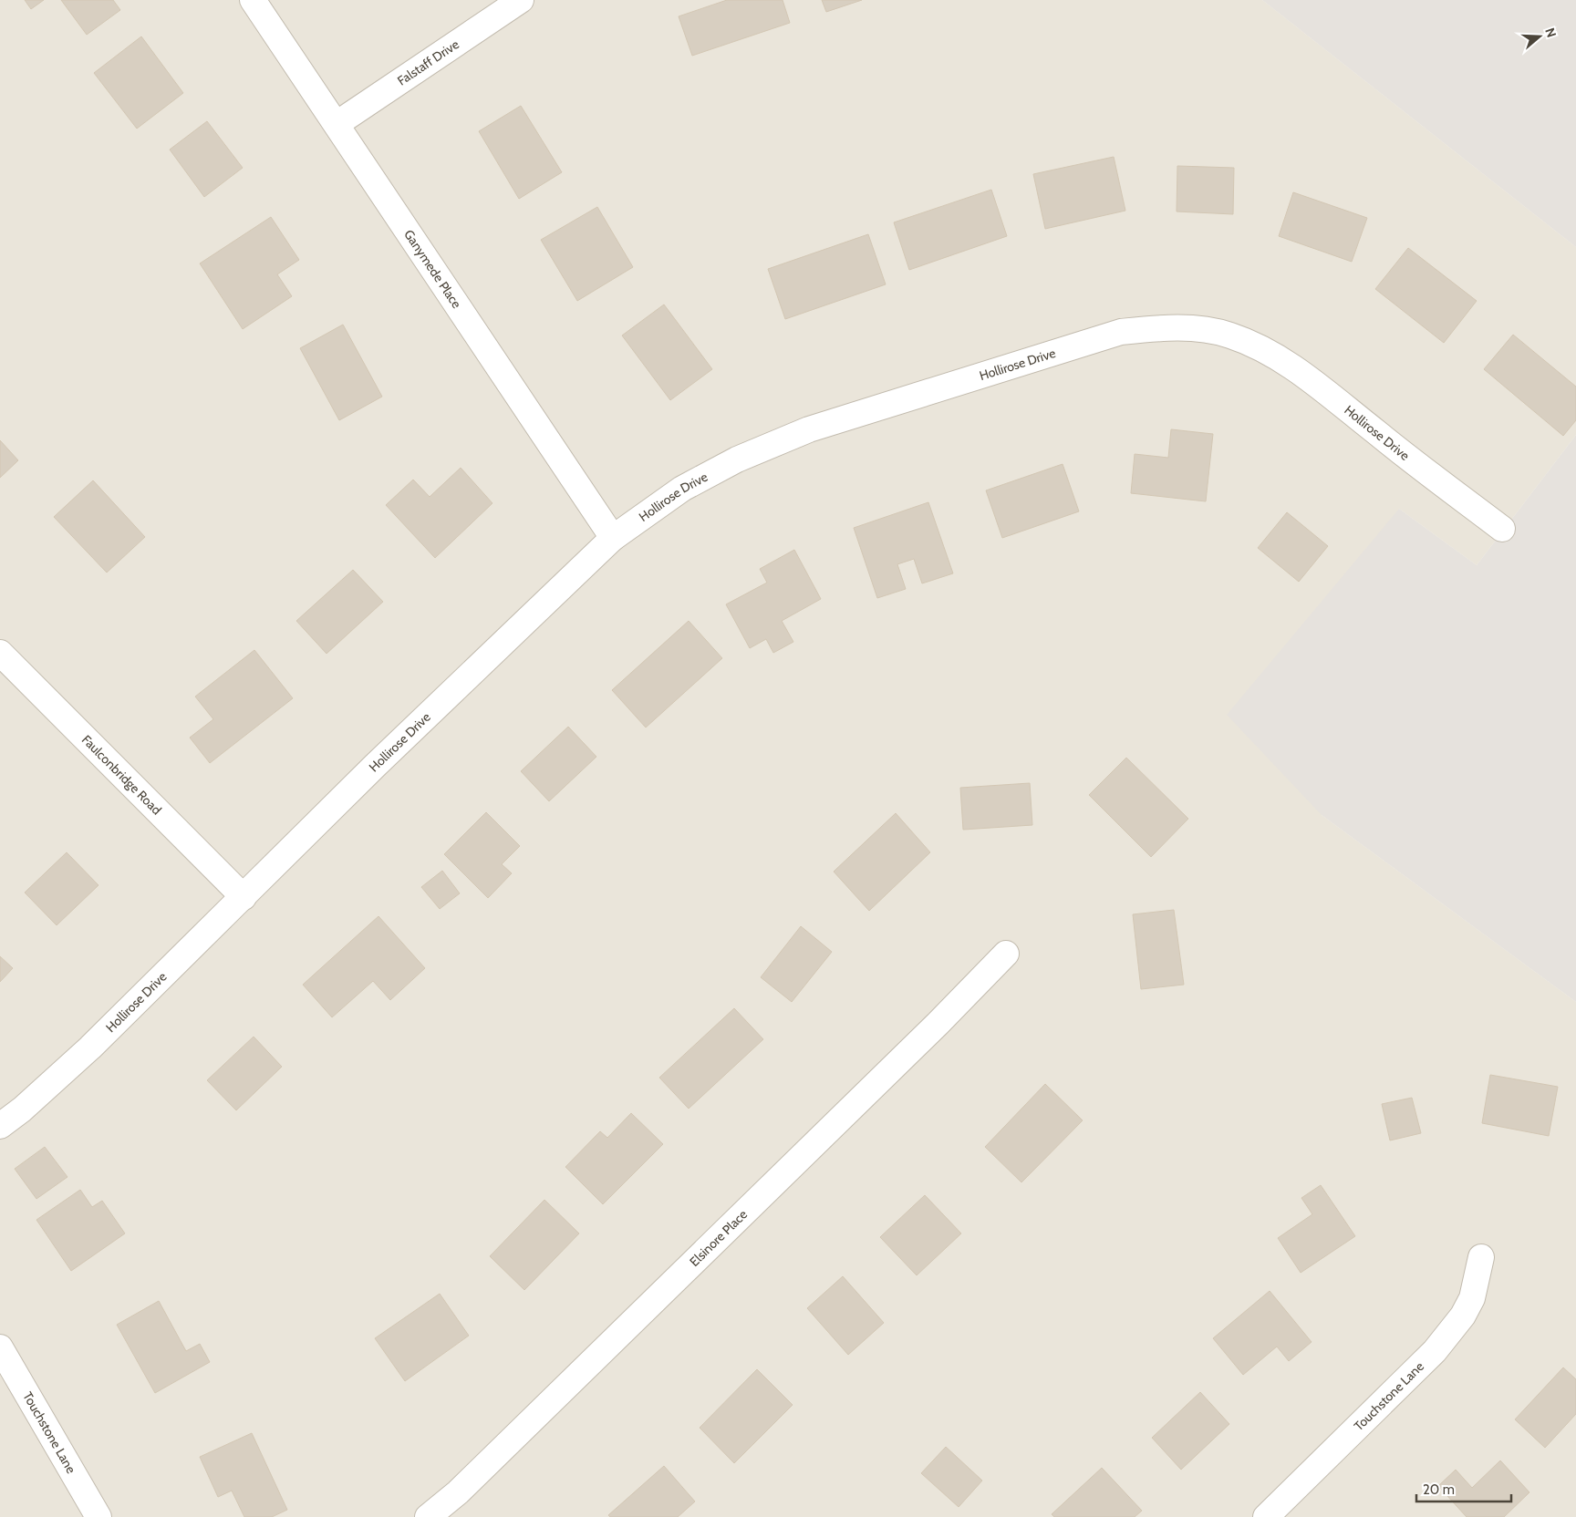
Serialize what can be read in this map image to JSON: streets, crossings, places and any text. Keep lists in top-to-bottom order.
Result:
{
  "streets": {
    "street": [
      "Falstaff Drive",
      "Ganymede Place",
      "Hollirose Drive",
      "Faulconbridge Road",
      "Elsinore Place",
      "Touchstone Lane"
    ]
  },
  "crossings": [
    ["Falstaff Drive", "Ganymede Place"],
    ["Ganymede Place", "Hollirose Drive"],
    ["Hollirose Drive", "Faulconbridge Road"]
  ],
  "scale_bar": "20 m",
  "north": "right"
}
